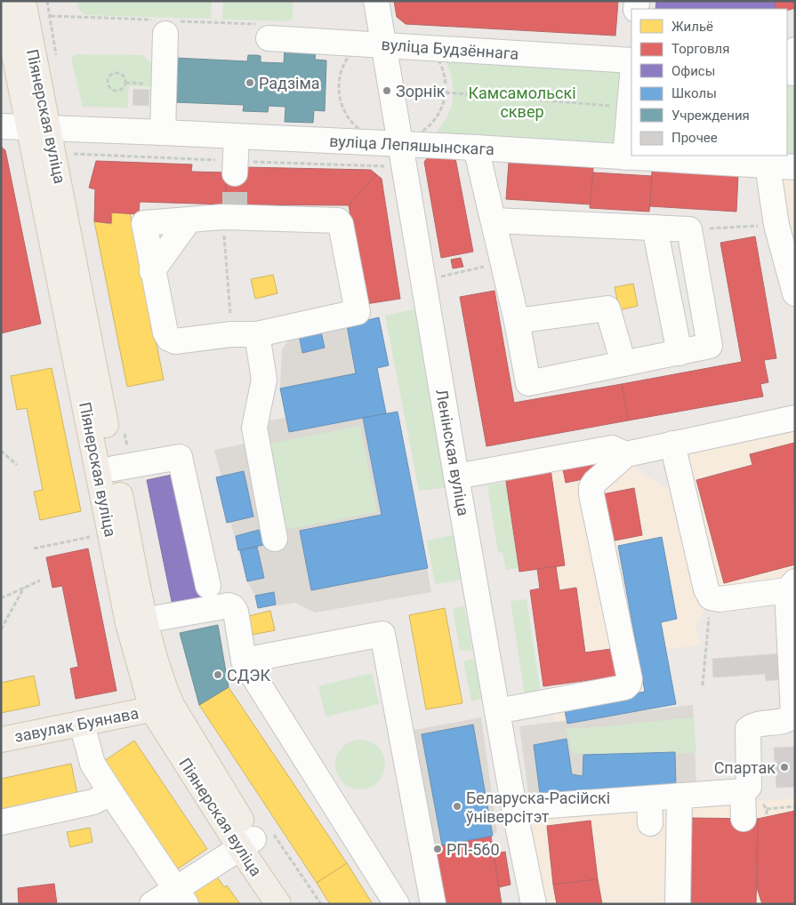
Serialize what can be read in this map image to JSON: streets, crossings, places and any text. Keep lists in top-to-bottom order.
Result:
{
  "streets": {
    "main road": ["Піянерская вуліца", "завулак Буянава"],
    "street": ["вуліца Будзённага", "вуліца Лепяшынскага", "Ленінская вуліца"]
  },
  "crossings": [
    ["вуліца Будзённага", "Ленінская вуліца"],
    ["Піянерская вуліца", "вуліца Лепяшынскага"],
    ["Піянерская вуліца", "завулак Буянава"],
    ["вуліца Лепяшынскага", "Ленінская вуліца"]
  ],
  "parks": ["Камсамольскі сквер"],
  "places": [
    "Радзіма",
    "Зорнік",
    "СДЭК",
    "Спартак",
    "Беларуска-Расійскі ўніверсітэт",
    "РП-560"
  ],
  "legend": [
    "Жильё",
    "Торговля",
    "Офисы",
    "Школы",
    "Учреждения",
    "Прочее"
  ]
}
